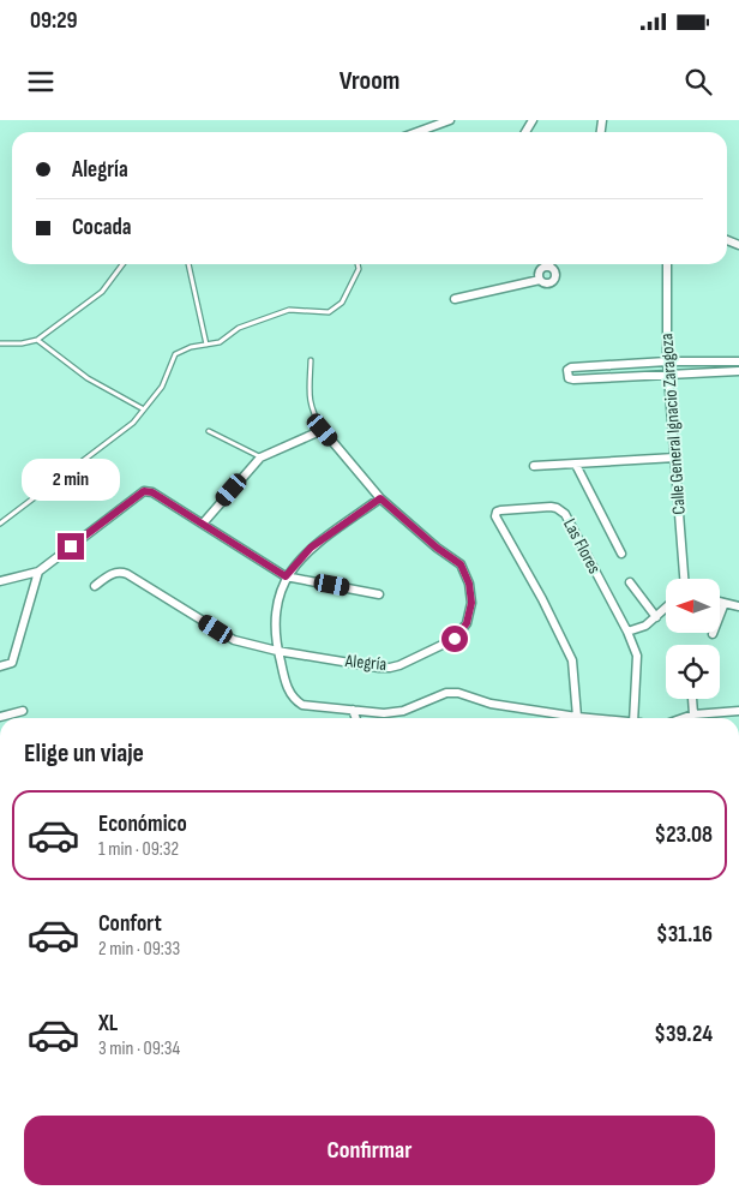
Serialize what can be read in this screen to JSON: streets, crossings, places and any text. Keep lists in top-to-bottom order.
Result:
{
  "streets": {
    "street": ["Calle General Ignacio Zaragoza", "Las Flores", "Alegría"]
  },
  "north": "left",
  "page": {
    "status": "09:29",
    "header": "Vroom",
    "banner": ["Alegría", "Cocada"],
    "bubble": "2 min",
    "heading": "Elige un viaje",
    "list": [
      {
        "name": "Económico",
        "note": "1 min · 09:32",
        "value": "$23.08"
      },
      {
        "name": "Confort",
        "note": "2 min · 09:33",
        "value": "$31.16"
      },
      {
        "name": "XL",
        "note": "3 min · 09:34",
        "value": "$39.24"
      }
    ],
    "buttons": "Confirmar"
  }
}
